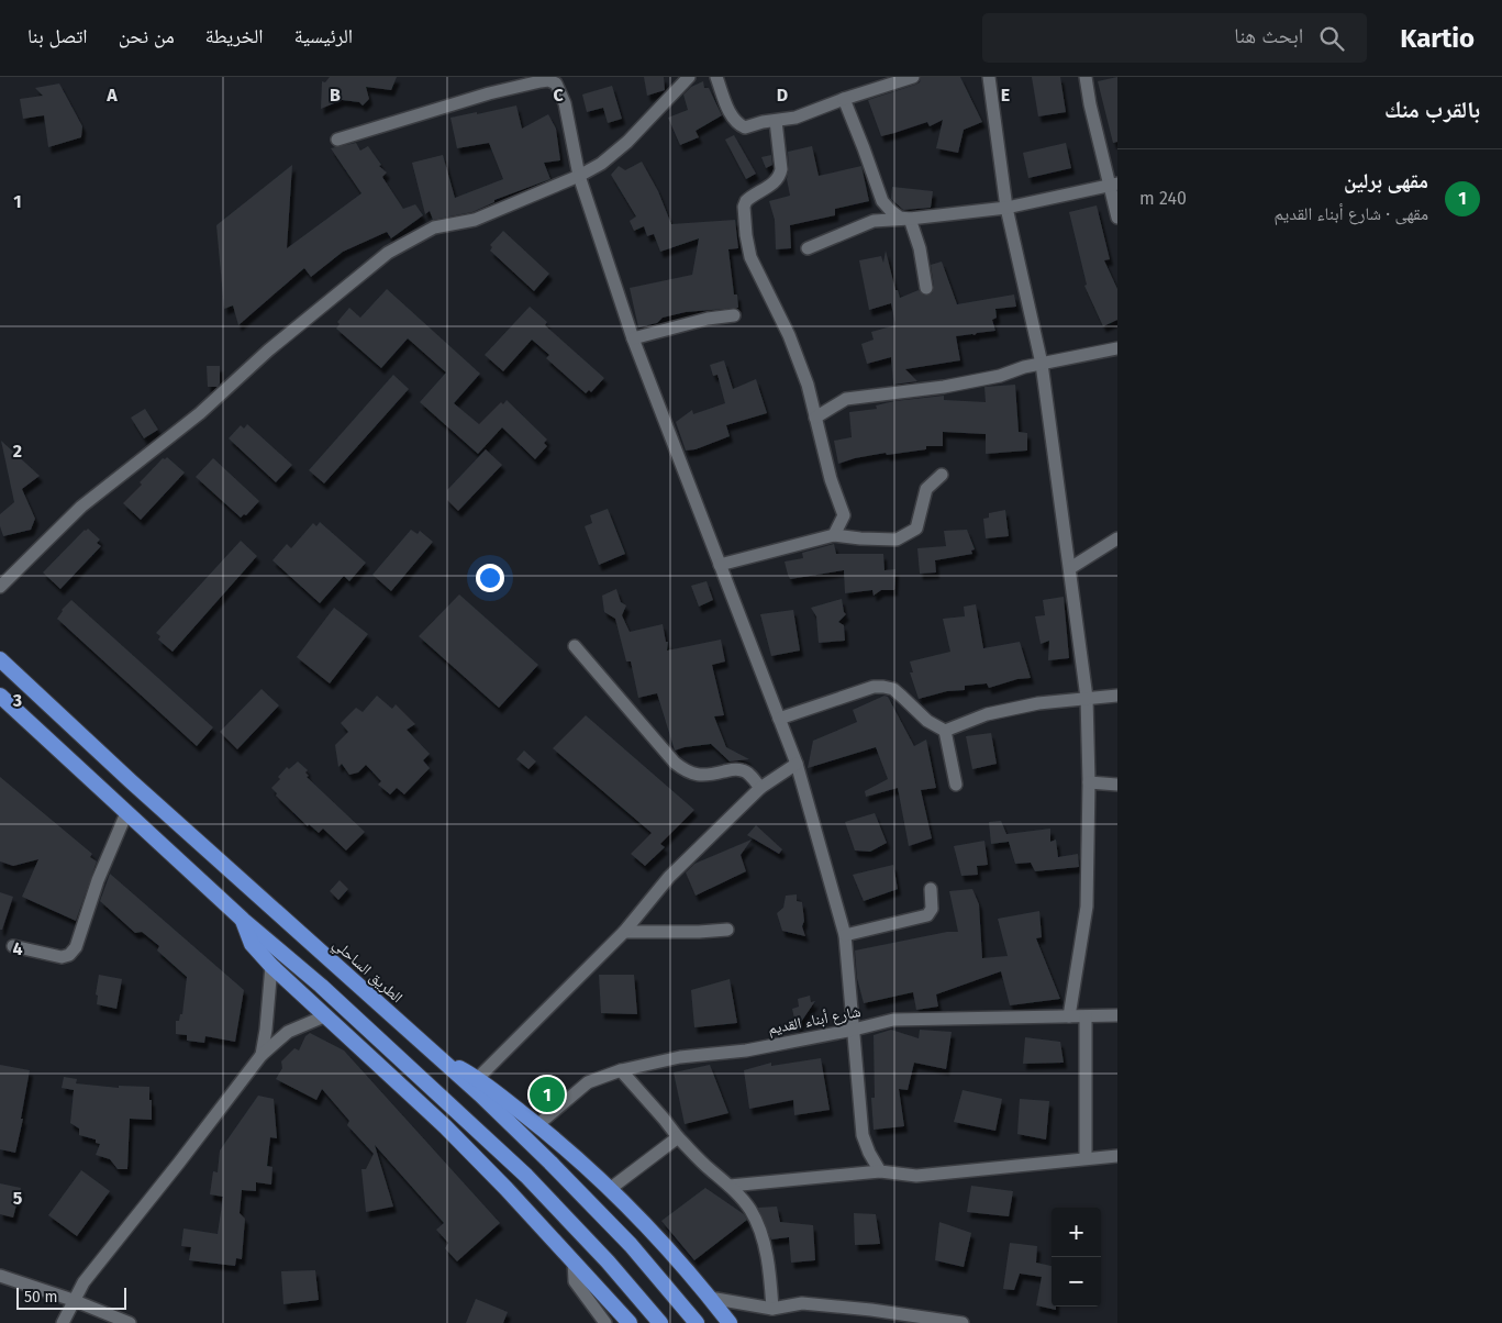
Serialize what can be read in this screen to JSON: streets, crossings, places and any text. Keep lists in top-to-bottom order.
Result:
{
  "streets": {
    "highway": ["الطريق الساحلي"],
    "street": ["شارع أبناء القديم"]
  },
  "scale_bar": "50 m",
  "page": {
    "header": "Kartio",
    "search": "ابحث هنا",
    "nav": [
      "الرئيسية",
      "الخريطة",
      "من نحن",
      "اتصل بنا"
    ],
    "heading": "بالقرب منك",
    "list": [
      {
        "mark": "1",
        "name": "مقهى برلين",
        "note": "مقهى · شارع أبناء القديم",
        "value": "240 m"
      }
    ],
    "pins": "1",
    "map_buttons": ["+", "−"],
    "scale": "50 m"
  },
  "grid": {
    "columns": [
      "A",
      "B",
      "C",
      "D",
      "E"
    ],
    "rows": [
      "1",
      "2",
      "3",
      "4",
      "5"
    ]
  }
}
